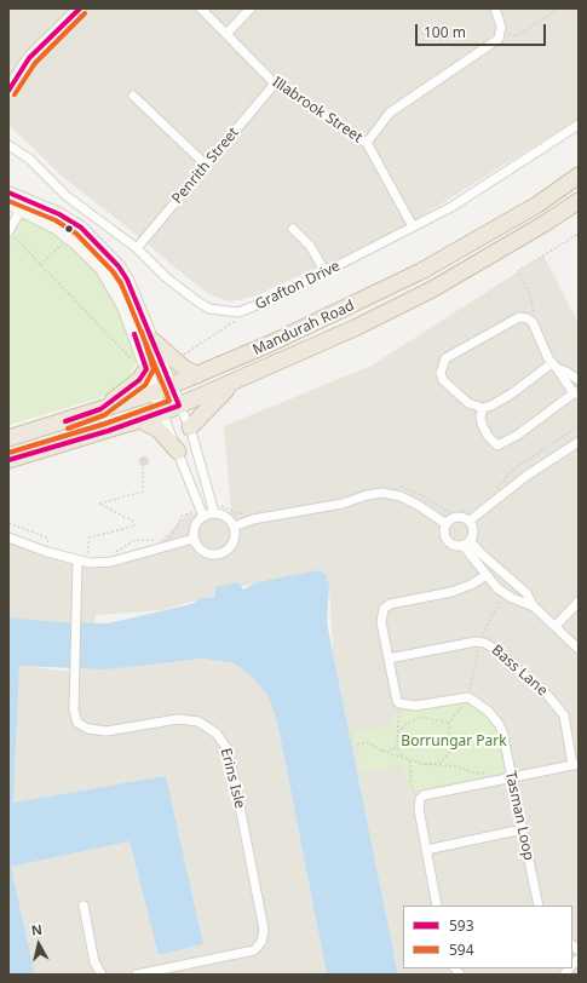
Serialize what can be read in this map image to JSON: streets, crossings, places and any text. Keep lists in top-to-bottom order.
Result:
{
  "streets": {
    "highway": ["Mandurah Road"],
    "street": [
      "Illabrook Street",
      "Penrith Street",
      "Grafton Drive",
      "Bass Lane",
      "Erins Isle",
      "Tasman Loop"
    ]
  },
  "crossings": [
    ["Illabrook Street", "Penrith Street"],
    ["Illabrook Street", "Grafton Drive"],
    ["Penrith Street", "Grafton Drive"]
  ],
  "parks": ["Borrungar Park"],
  "lines": ["transit line 593", "transit line 594"],
  "legend": ["593", "594"],
  "scale_bar": "100 m",
  "north": "top"
}
